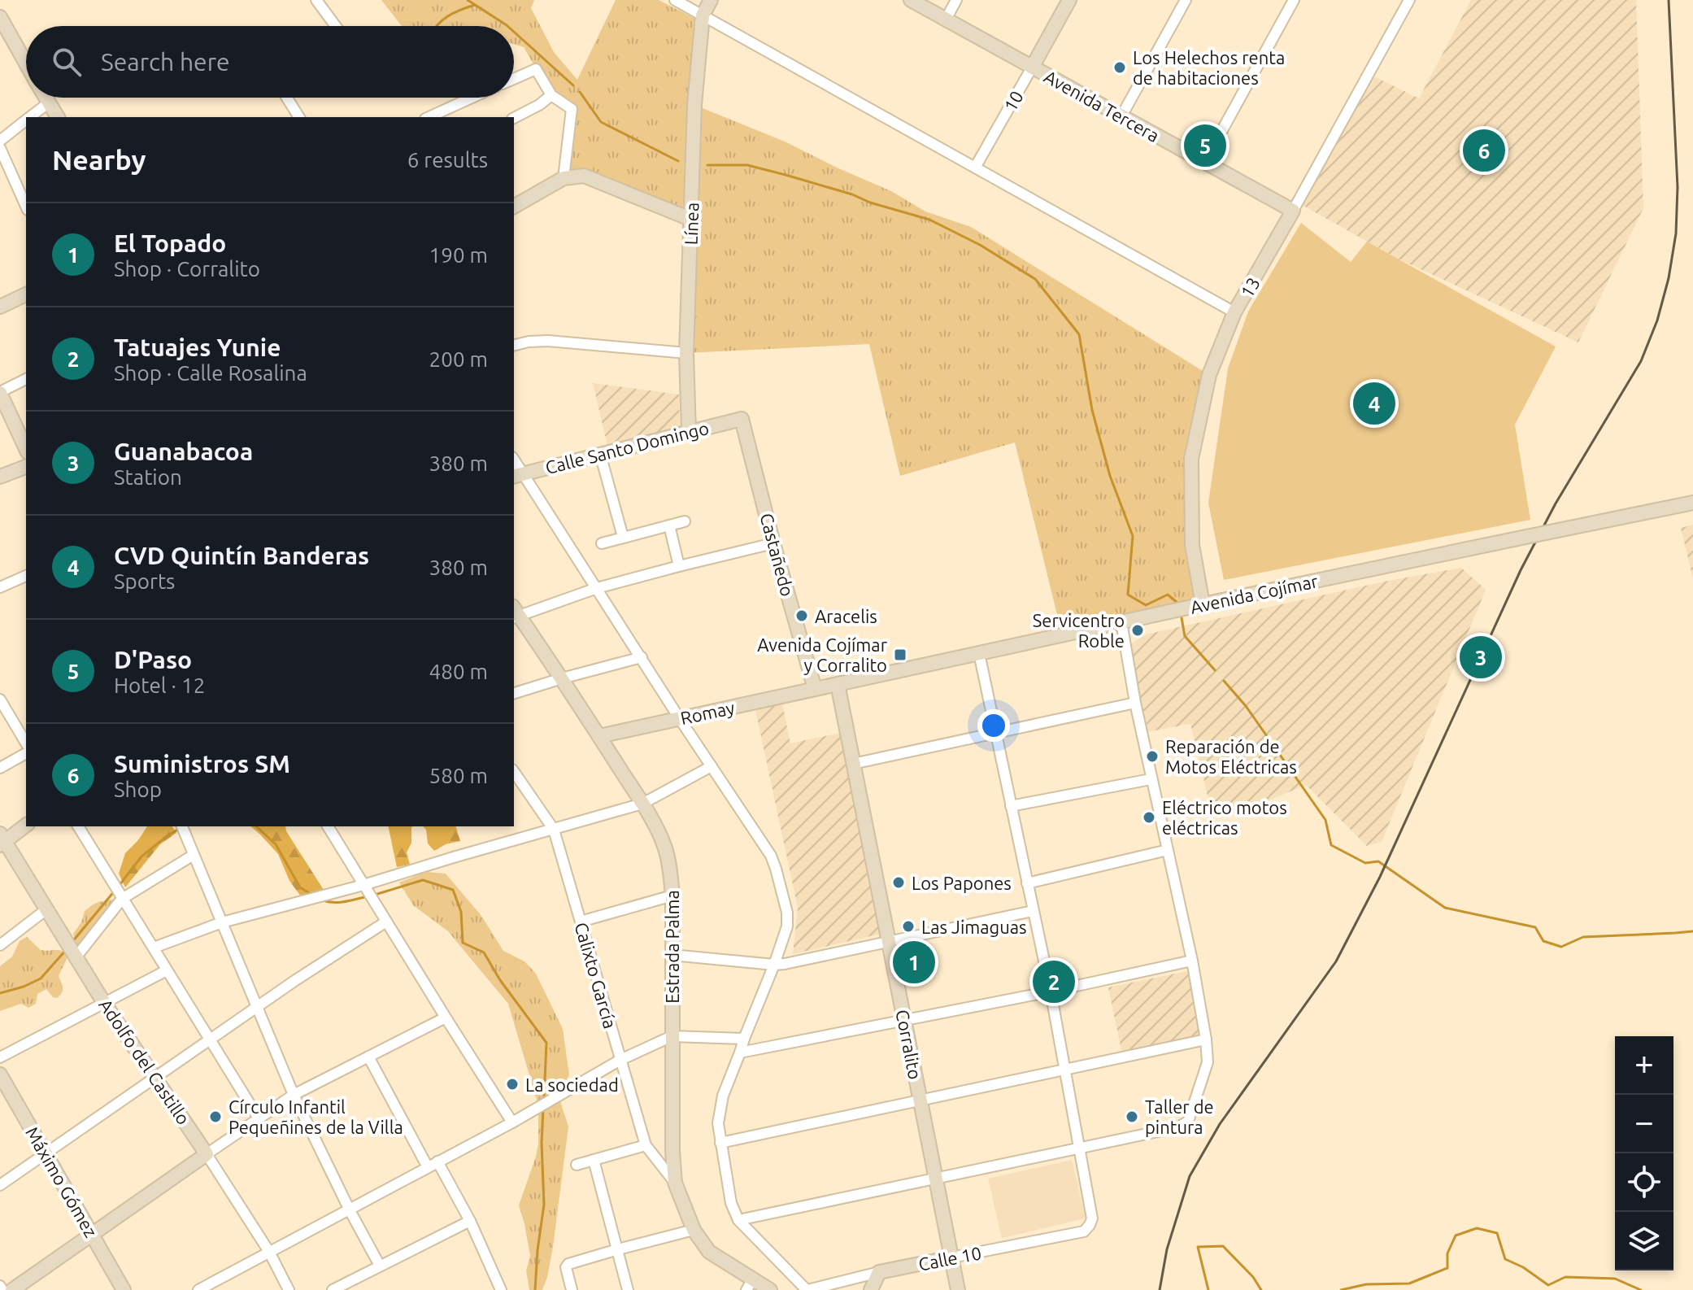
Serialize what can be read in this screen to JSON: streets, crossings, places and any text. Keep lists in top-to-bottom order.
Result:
{
  "streets": {
    "street": [
      "10",
      "Avenida Tercera",
      "Línea",
      "13",
      "Calle Santo Domingo",
      "Castañedo",
      "Avenida Cojímar",
      "Romay",
      "Estrada Palma",
      "Calixto García",
      "Corralito",
      "Adolfo del Castillo",
      "Máximo Gómez",
      "Calle 10"
    ]
  },
  "crossings": [
    ["10", "Avenida Tercera"],
    ["Avenida Tercera", "13"],
    ["Línea", "Calle Santo Domingo"],
    ["13", "Avenida Cojímar"],
    ["Calle Santo Domingo", "Castañedo"],
    ["Castañedo", "Avenida Cojímar"],
    ["Castañedo", "Romay"],
    ["Avenida Cojímar", "Romay"],
    ["Avenida Cojímar", "Corralito"],
    ["Romay", "Estrada Palma"],
    ["Estrada Palma", "Calixto García"],
    ["Corralito", "Calle 10"]
  ],
  "places": {
    "other": [
      "Los Helechos renta de habitaciones",
      "Aracelis",
      "Servicentro Roble",
      "Reparación de Motos Eléctricas",
      "Eléctrico motos eléctricas",
      "Los Papones",
      "Las Jimaguas",
      "La sociedad",
      "Círculo Infantil Pequeñines de la Villa",
      "Taller de pintura"
    ],
    "transit": ["Avenida Cojímar y Corralito"]
  },
  "page": {
    "search": "Search here",
    "heading": ["Nearby", "6 results"],
    "pins": [
      "5",
      "6",
      "4",
      "3",
      "1",
      "2"
    ],
    "list": [
      {
        "mark": "1",
        "name": "El Topado",
        "note": "Shop · Corralito",
        "value": "190 m"
      },
      {
        "mark": "2",
        "name": "Tatuajes Yunie",
        "note": "Shop · Calle Rosalina",
        "value": "200 m"
      },
      {
        "mark": "3",
        "name": "Guanabacoa",
        "note": "Station",
        "value": "380 m"
      },
      {
        "mark": "4",
        "name": "CVD Quintín Banderas",
        "note": "Sports",
        "value": "380 m"
      },
      {
        "mark": "5",
        "name": "D'Paso",
        "note": "Hotel · 12",
        "value": "480 m"
      },
      {
        "mark": "6",
        "name": "Suministros SM",
        "note": "Shop",
        "value": "580 m"
      }
    ],
    "map_buttons": ["+", "−"]
  }
}
